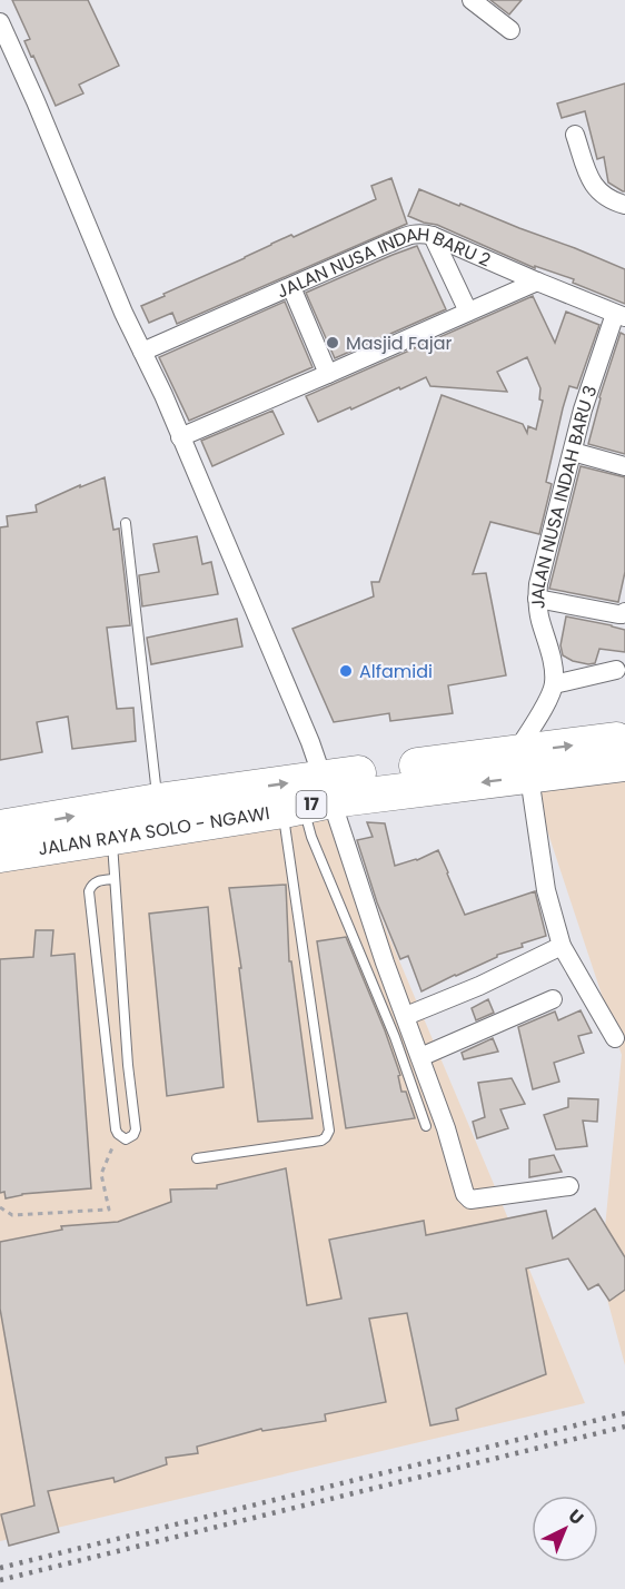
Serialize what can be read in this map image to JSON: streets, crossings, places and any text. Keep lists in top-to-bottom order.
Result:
{
  "streets": {
    "highway": ["17", "JALAN RAYA SOLO - NGAWI"],
    "street": ["JALAN NUSA INDAH BARU 2", "JALAN NUSA INDAH BARU 3"]
  },
  "crossings": [
    ["JALAN NUSA INDAH BARU 2", "JALAN NUSA INDAH BARU 3"]
  ],
  "places": ["Masjid Fajar", "Alfamidi"],
  "north": "top right"
}
